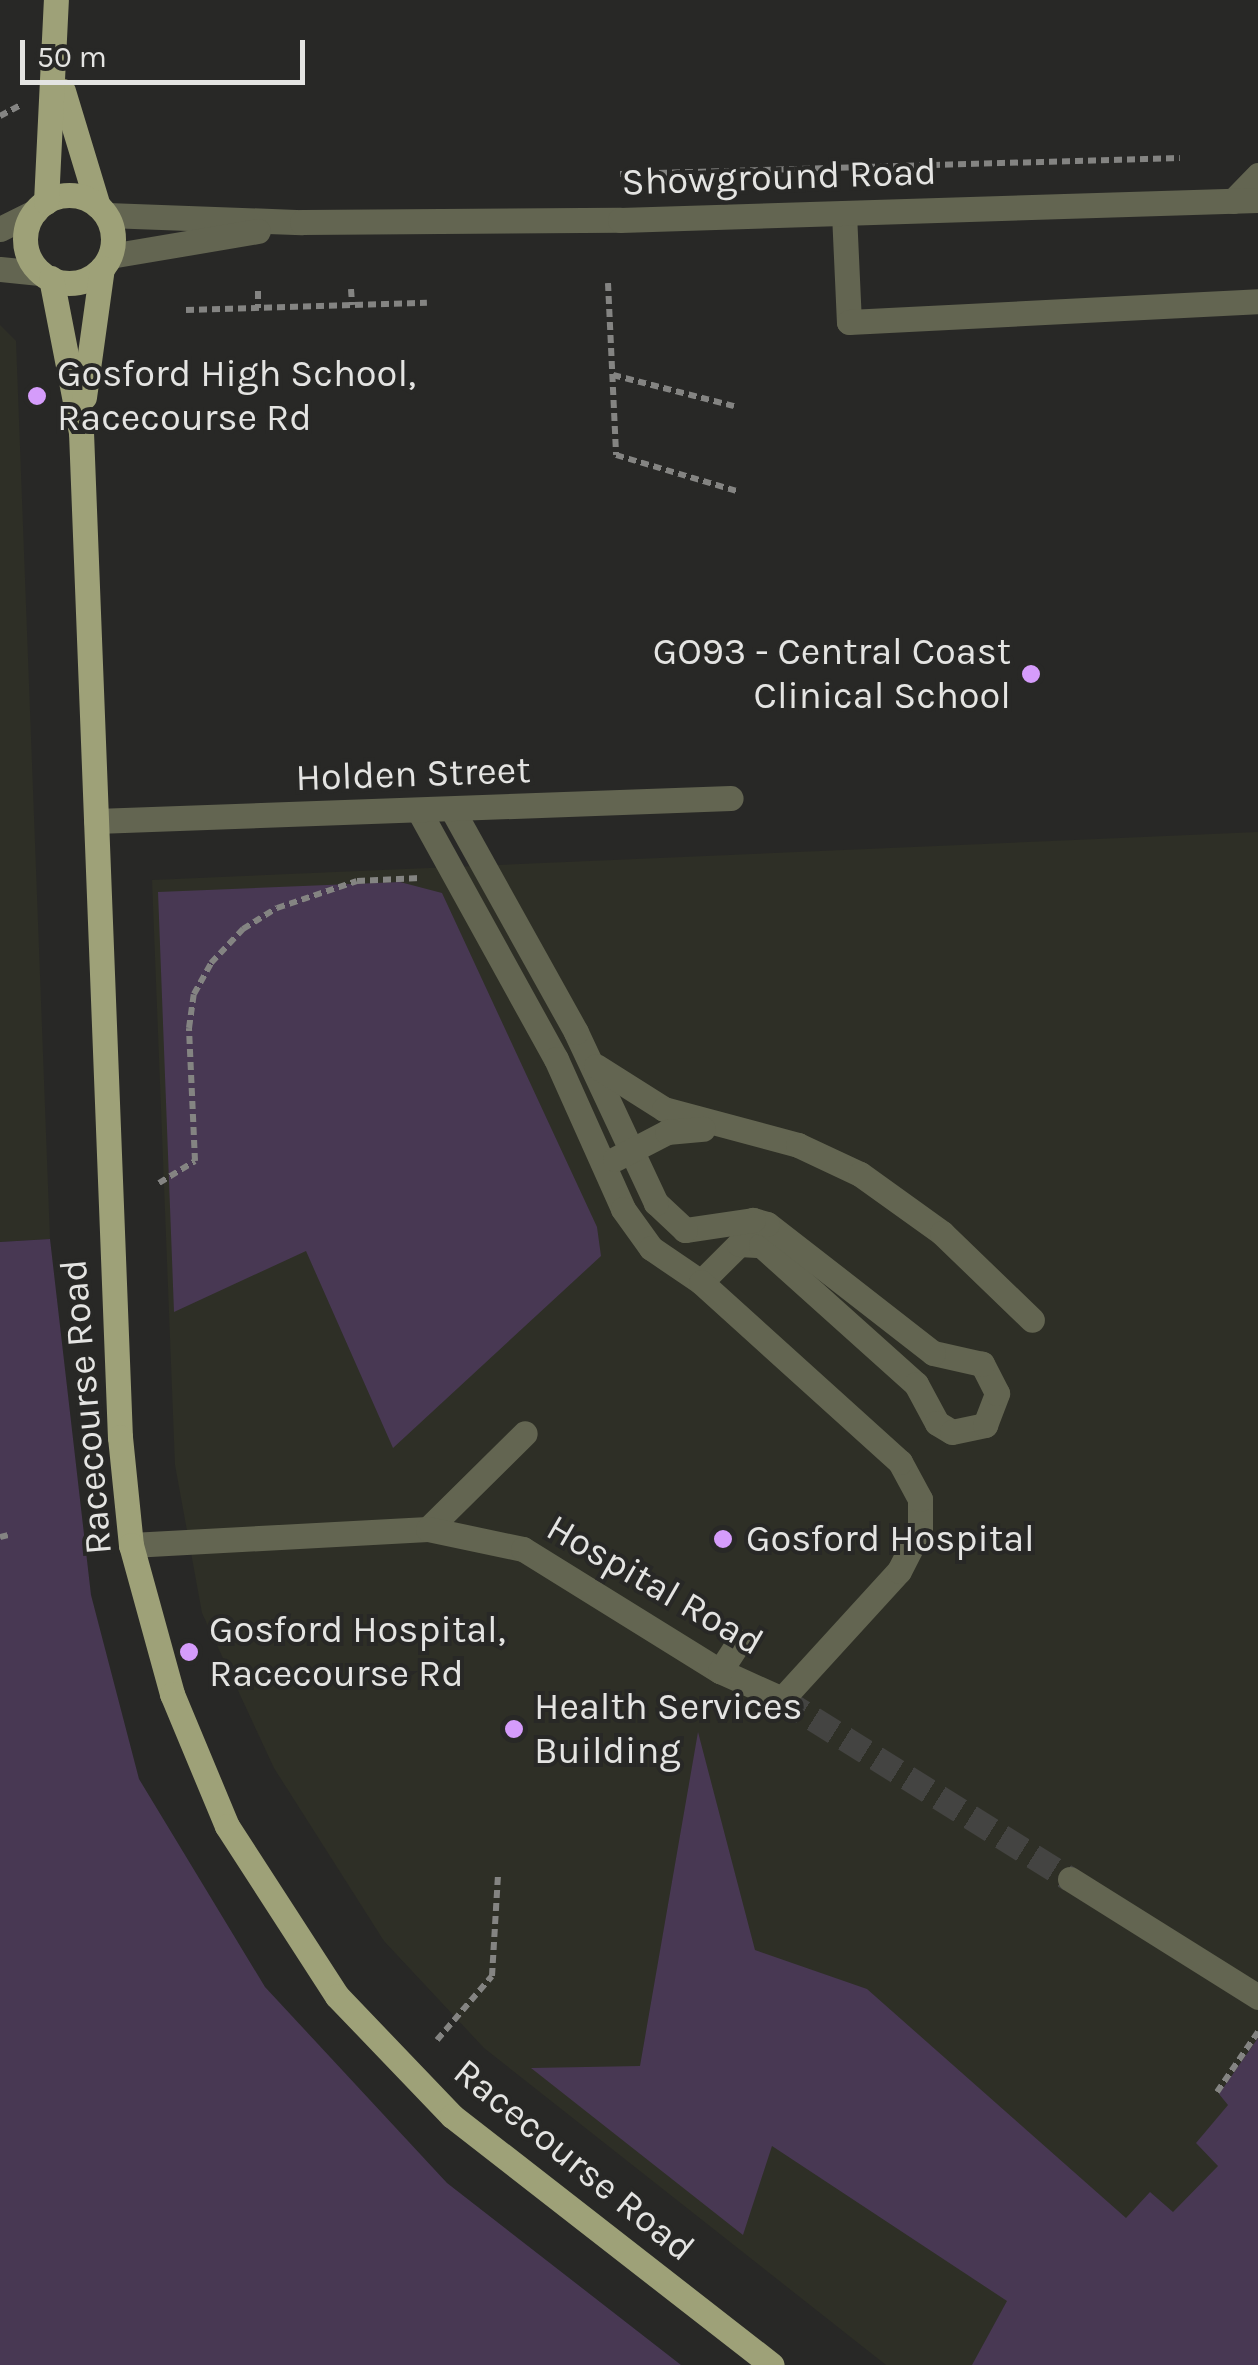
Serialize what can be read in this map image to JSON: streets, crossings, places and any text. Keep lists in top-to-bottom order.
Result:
{
  "streets": {
    "main road": ["Racecourse Road"],
    "street": ["Showground Road", "Holden Street", "Hospital Road"]
  },
  "crossings": [
    ["Showground Road", "Racecourse Road"],
    ["Holden Street", "Racecourse Road"],
    ["Racecourse Road", "Hospital Road"]
  ],
  "places": [
    "Gosford High School, Racecourse Rd",
    "GO93 - Central Coast Clinical School",
    "Gosford Hospital",
    "Gosford Hospital, Racecourse Rd",
    "Health Services Building"
  ],
  "scale_bar": "50 m"
}
